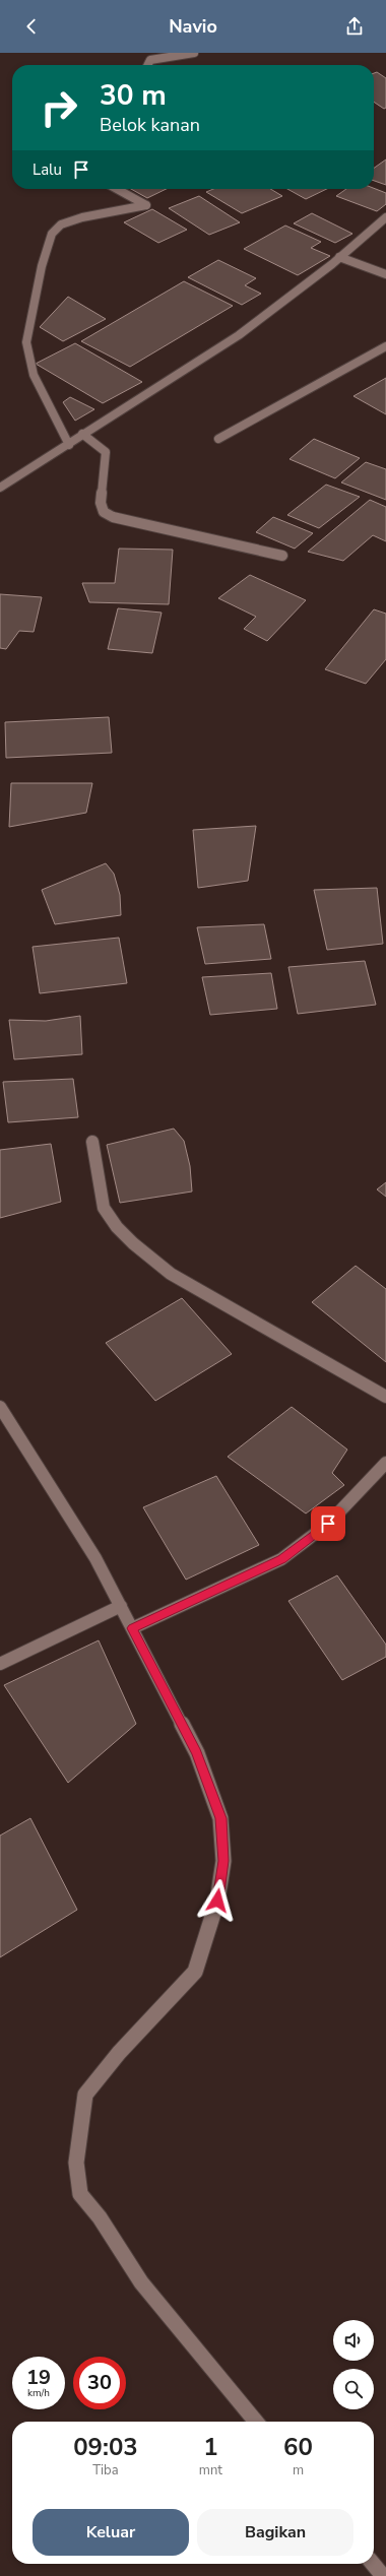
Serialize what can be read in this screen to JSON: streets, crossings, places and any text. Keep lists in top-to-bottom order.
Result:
{
  "page": {
    "header": "Navio",
    "turn": ["30 m", "Belok kanan"],
    "then": "Lalu",
    "speed": "19 km/h",
    "limit": "30",
    "eta": [
      "09:03",
      "Tiba",
      "1",
      "mnt",
      "60",
      "m"
    ],
    "buttons": ["Keluar", "Bagikan"]
  }
}
